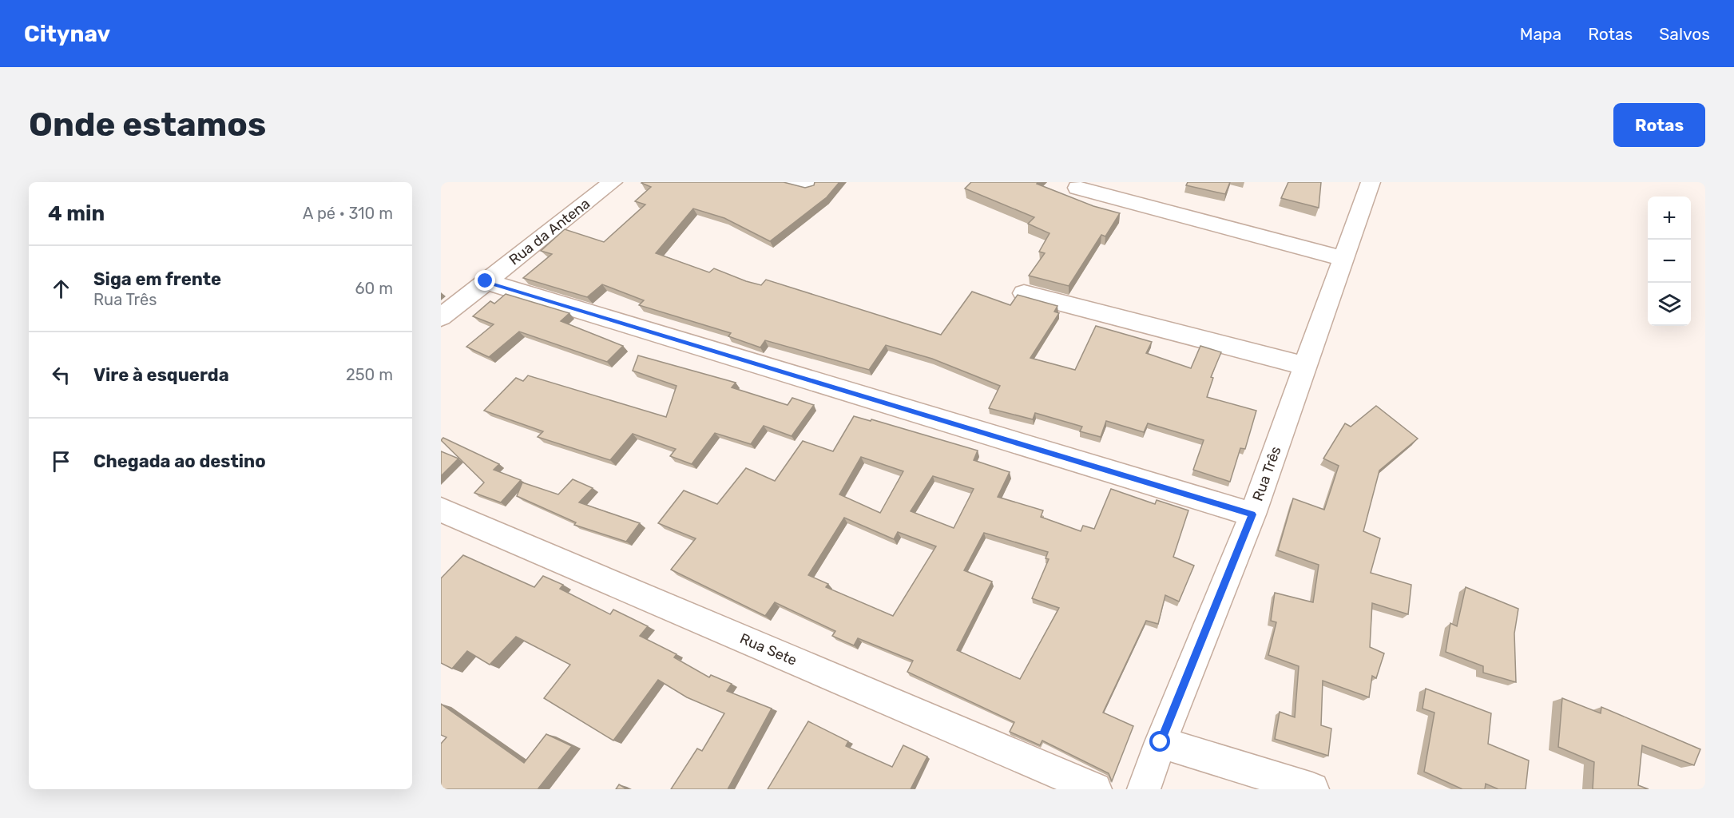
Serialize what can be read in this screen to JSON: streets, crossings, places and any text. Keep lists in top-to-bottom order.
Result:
{
  "streets": {
    "street": ["Rua da Antena", "Rua Três", "Rua Sete"]
  },
  "page": {
    "header": "Citynav",
    "nav": ["Mapa", "Rotas", "Salvos"],
    "buttons": "Rotas",
    "title": "Onde estamos",
    "heading": ["4 min", "A pé · 310 m"],
    "map_buttons": ["+", "−"],
    "list": [
      ["Siga em frente", "Rua Três", "60 m"],
      ["Vire à esquerda", "250 m"],
      "Chegada ao destino"
    ]
  }
}
